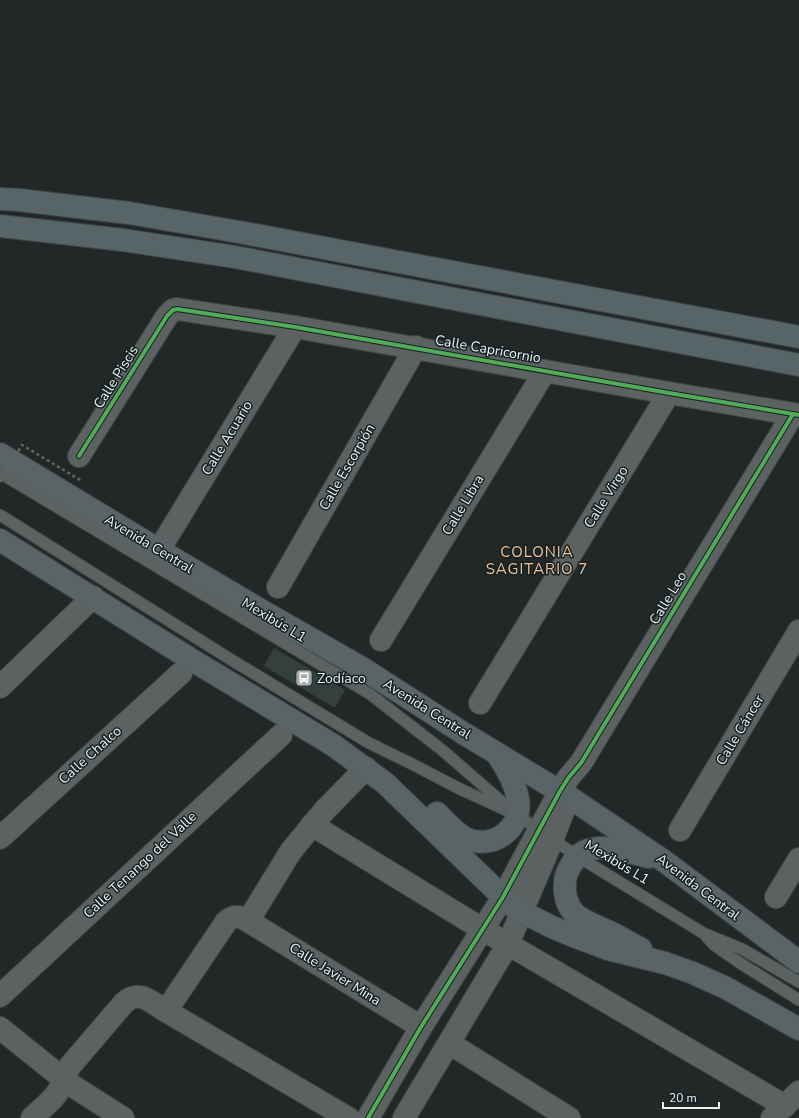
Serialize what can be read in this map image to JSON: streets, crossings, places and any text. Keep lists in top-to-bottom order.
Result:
{
  "streets": {
    "highway": ["Avenida Central"],
    "street": [
      "Calle Capricornio",
      "Calle Piscis",
      "Calle Acuario",
      "Calle Escorpión",
      "Calle Virgo",
      "Calle Libra",
      "Calle Leo",
      "Calle Cáncer",
      "Calle Chalco",
      "Calle Tenango del Valle",
      "Calle Javier Mina"
    ],
    "lane": ["Mexibús L1"]
  },
  "crossings": [
    ["Calle Capricornio", "Calle Piscis"],
    ["Calle Capricornio", "Calle Acuario"],
    ["Calle Capricornio", "Calle Escorpión"],
    ["Calle Capricornio", "Calle Virgo"],
    ["Calle Capricornio", "Calle Libra"],
    ["Calle Capricornio", "Calle Leo"],
    ["Calle Acuario", "Avenida Central"],
    ["Avenida Central", "Calle Leo"],
    ["Calle Leo", "Mexibús L1"]
  ],
  "districts": ["COLONIA SAGITARIO 7"],
  "places": {
    "bus stop": ["Zodíaco"]
  },
  "scale_bar": "20 m"
}
